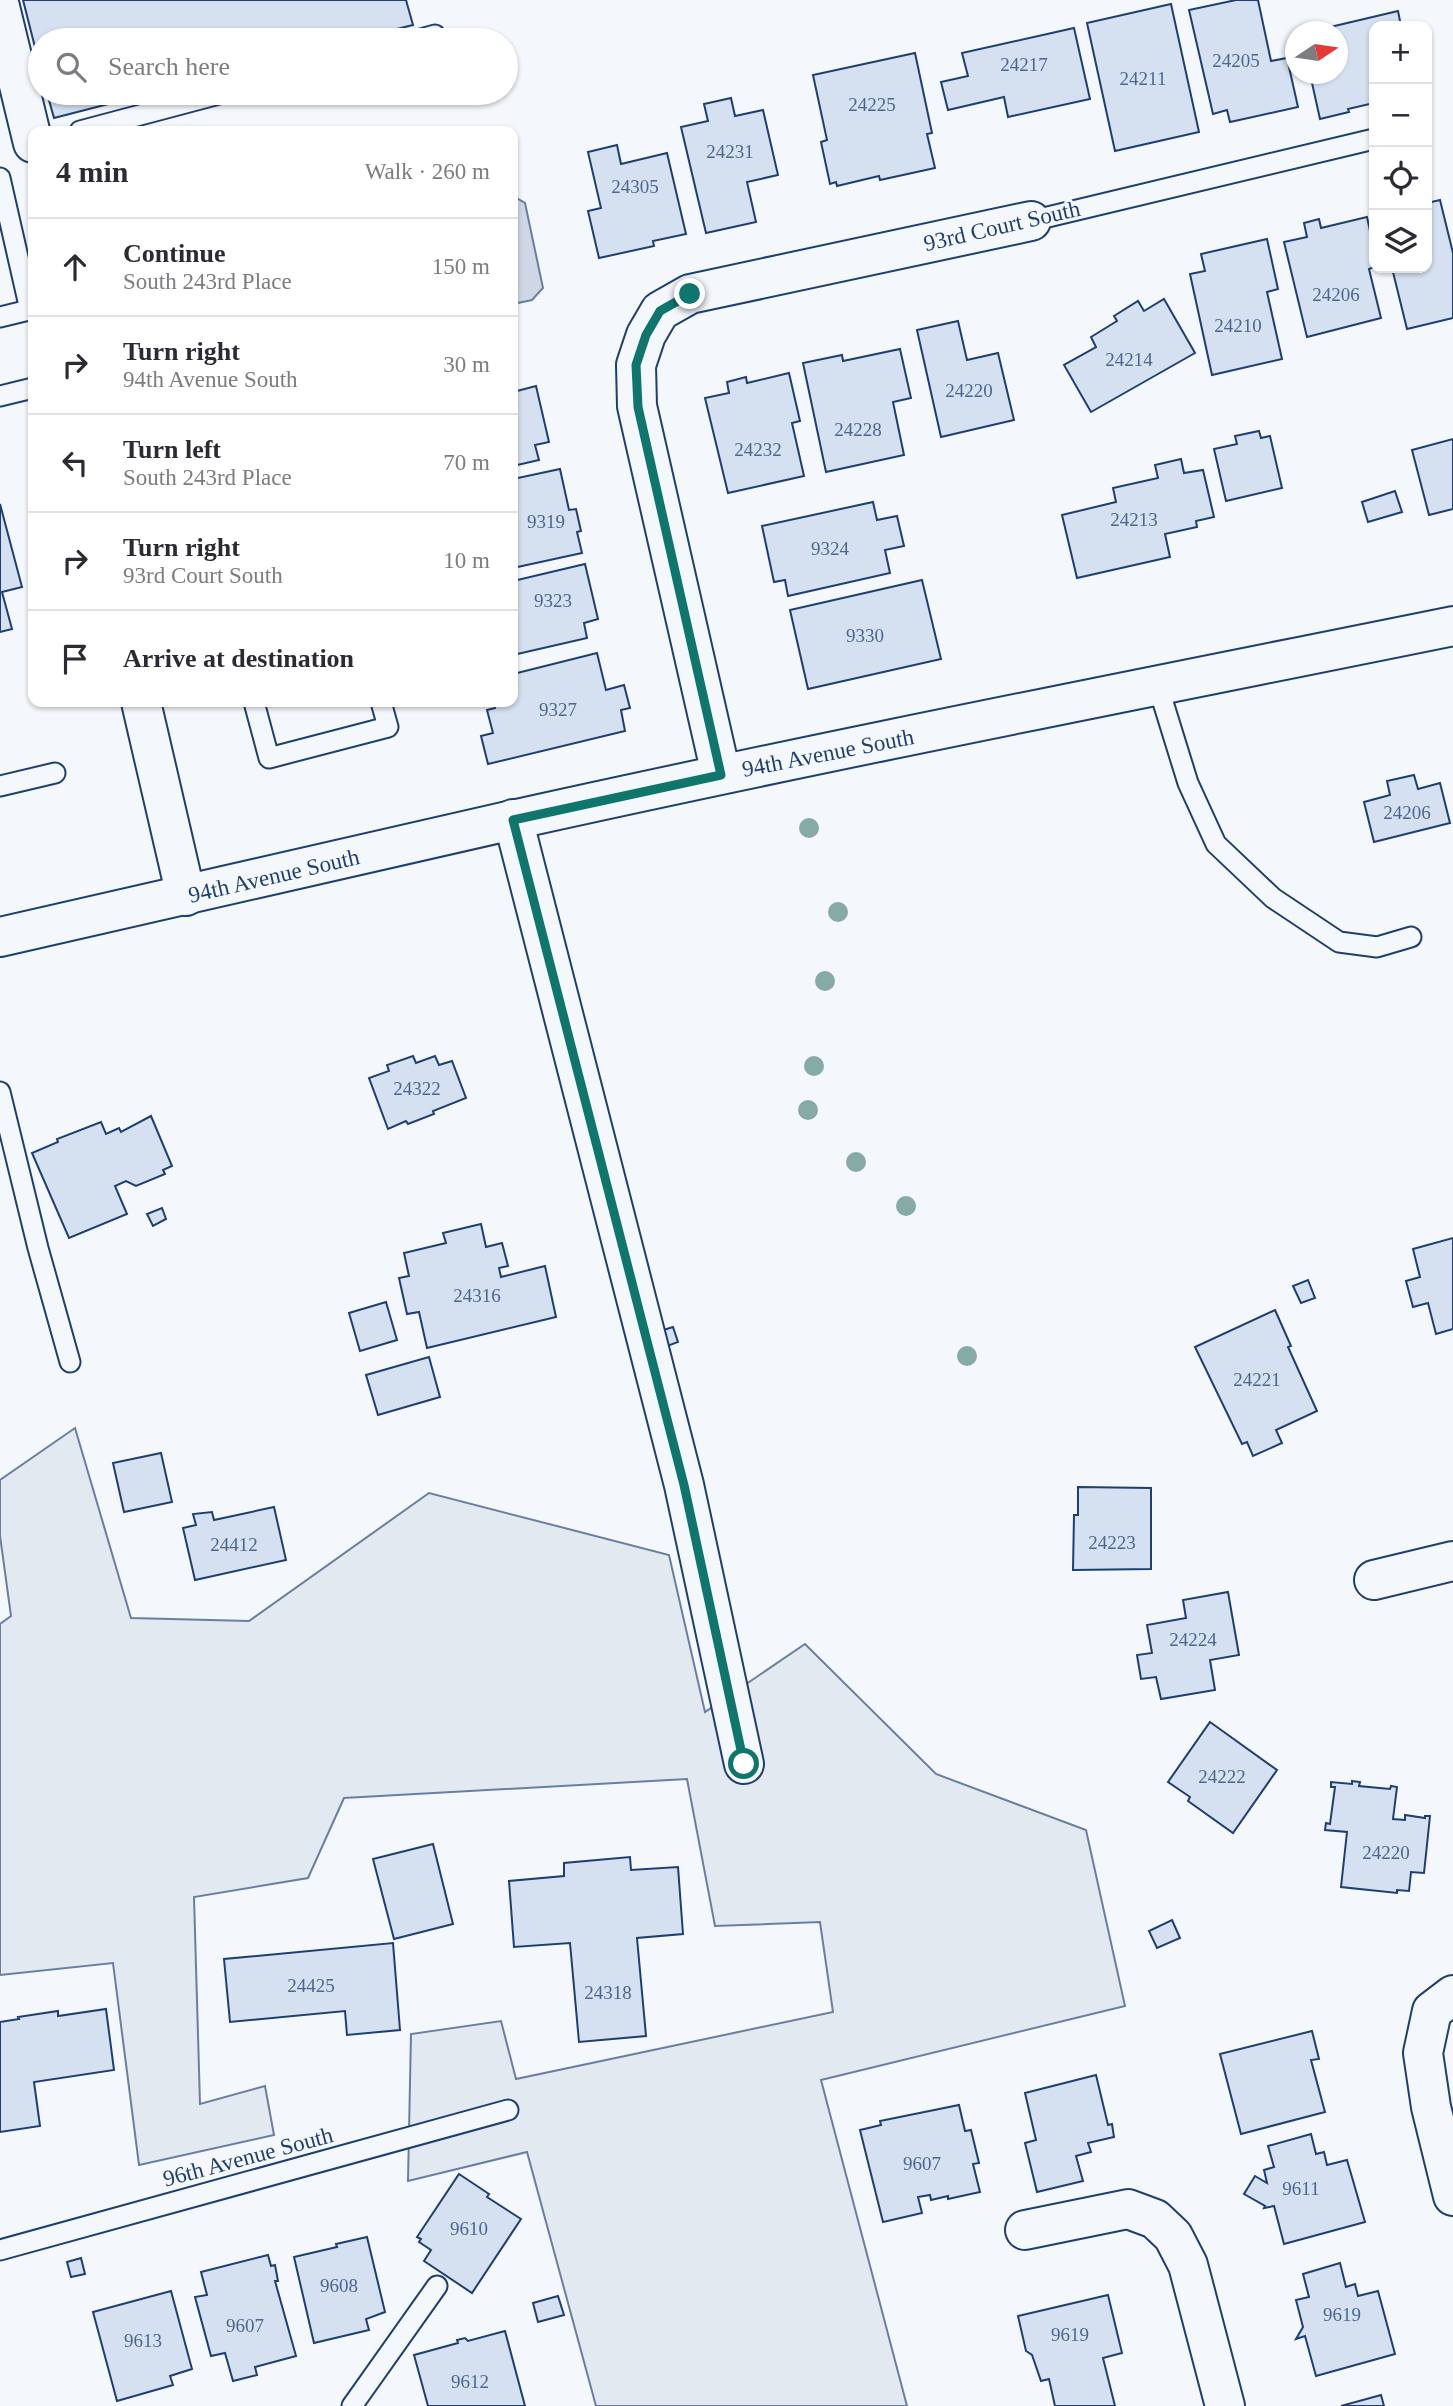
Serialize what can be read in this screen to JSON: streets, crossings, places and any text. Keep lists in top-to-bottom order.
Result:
{
  "streets": {
    "street": ["93rd Court South", "94th Avenue South"],
    "lane": ["96th Avenue South"]
  },
  "crossings": [
    ["93rd Court South", "94th Avenue South"]
  ],
  "house_numbers": [
    "24205",
    "24217",
    "24211",
    "24225",
    "24231",
    "24305",
    "24206",
    "24210",
    "24214",
    "24220",
    "24228",
    "24232",
    "24213",
    "9319",
    "9324",
    "9323",
    "9330",
    "9327",
    "24206",
    "24322",
    "24316",
    "24221",
    "24223",
    "24412",
    "24224",
    "24222",
    "24220",
    "24425",
    "24318",
    "9607",
    "9611",
    "9610",
    "9608",
    "9619",
    "9607",
    "9619",
    "9613",
    "9612"
  ],
  "north": "right",
  "page": {
    "map_buttons": ["+", "−"],
    "search": "Search here",
    "heading": ["4 min", "Walk · 260 m"],
    "list": [
      ["Continue", "South 243rd Place", "150 m"],
      ["Turn right", "94th Avenue South", "30 m"],
      ["Turn left", "South 243rd Place", "70 m"],
      ["Turn right", "93rd Court South", "10 m"],
      "Arrive at destination"
    ]
  }
}
